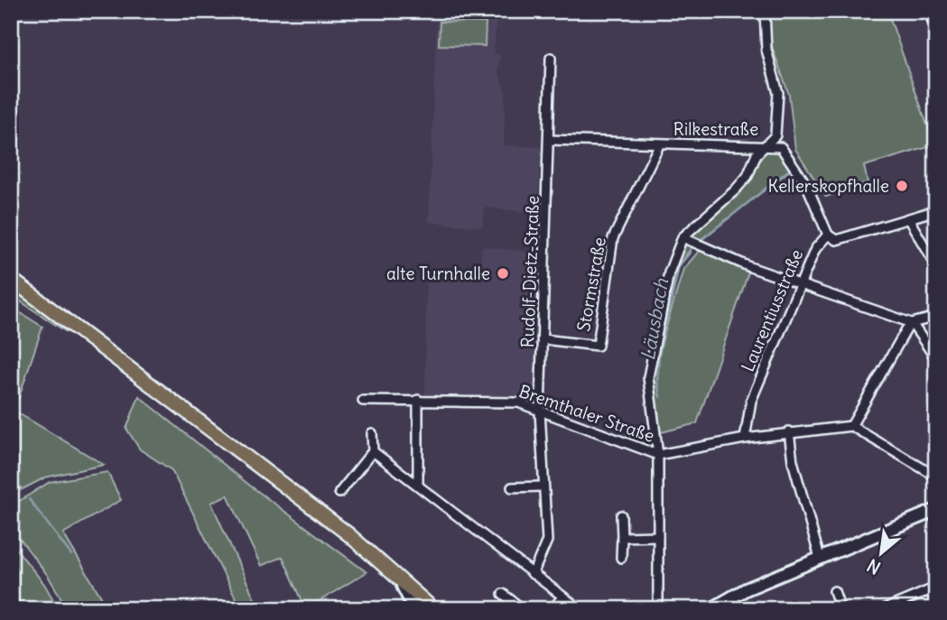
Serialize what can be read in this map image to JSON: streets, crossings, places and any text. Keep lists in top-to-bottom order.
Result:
{
  "streets": {
    "street": [
      "Rilkestraße",
      "Rudolf-Dietz-Straße",
      "Stormstraße",
      "Laurentiusstraße",
      "Bremthaler Straße"
    ]
  },
  "crossings": [
    ["Rilkestraße", "Rudolf-Dietz-Straße"],
    ["Rilkestraße", "Stormstraße"],
    ["Rilkestraße", "Laurentiusstraße"],
    ["Rudolf-Dietz-Straße", "Stormstraße"],
    ["Rudolf-Dietz-Straße", "Bremthaler Straße"],
    ["Laurentiusstraße", "Bremthaler Straße"]
  ],
  "water": ["Läusbach"],
  "places": ["Kellerskopfhalle", "alte Turnhalle"],
  "north": "bottom left"
}
